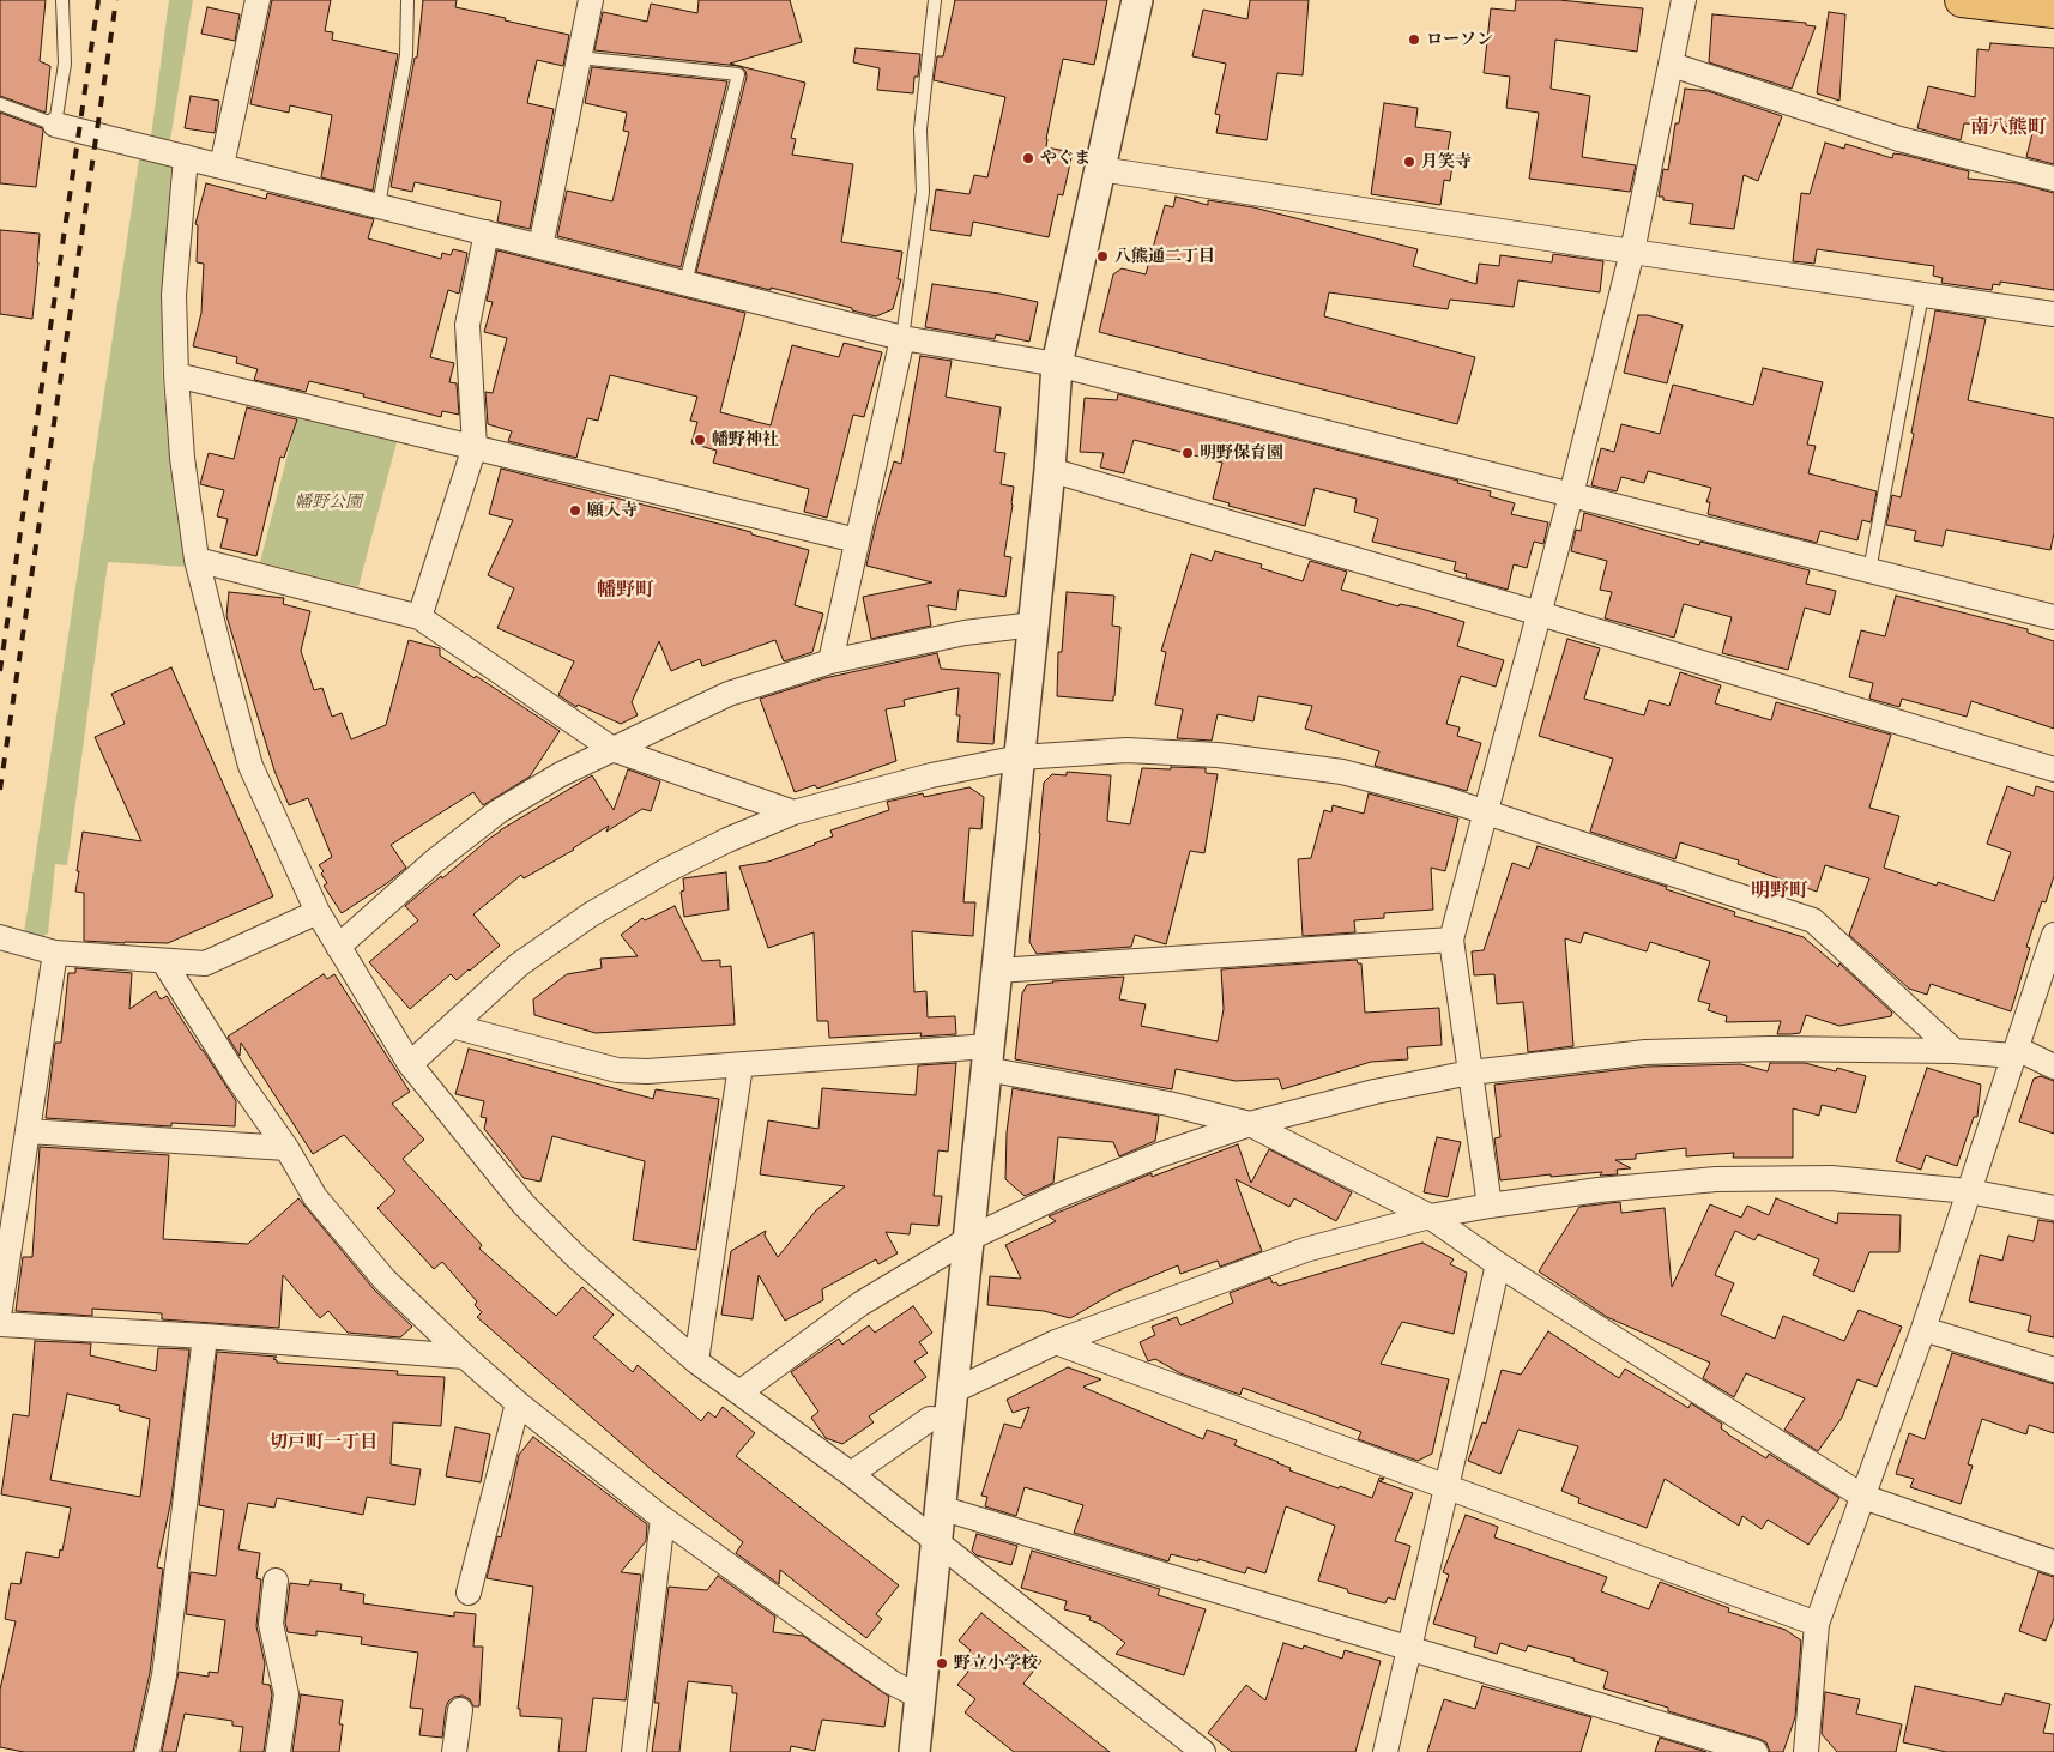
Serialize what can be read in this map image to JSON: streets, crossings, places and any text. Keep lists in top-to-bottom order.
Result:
{
  "districts": [
    "南八熊町",
    "幡野町",
    "明野町",
    "切戸町一丁目"
  ],
  "parks": ["幡野公園"],
  "places": [
    "ローソン",
    "やぐま",
    "月笑寺",
    "八熊通二丁目",
    "幡野神社",
    "明野保育園",
    "願入寺",
    "野立小学校"
  ]
}
